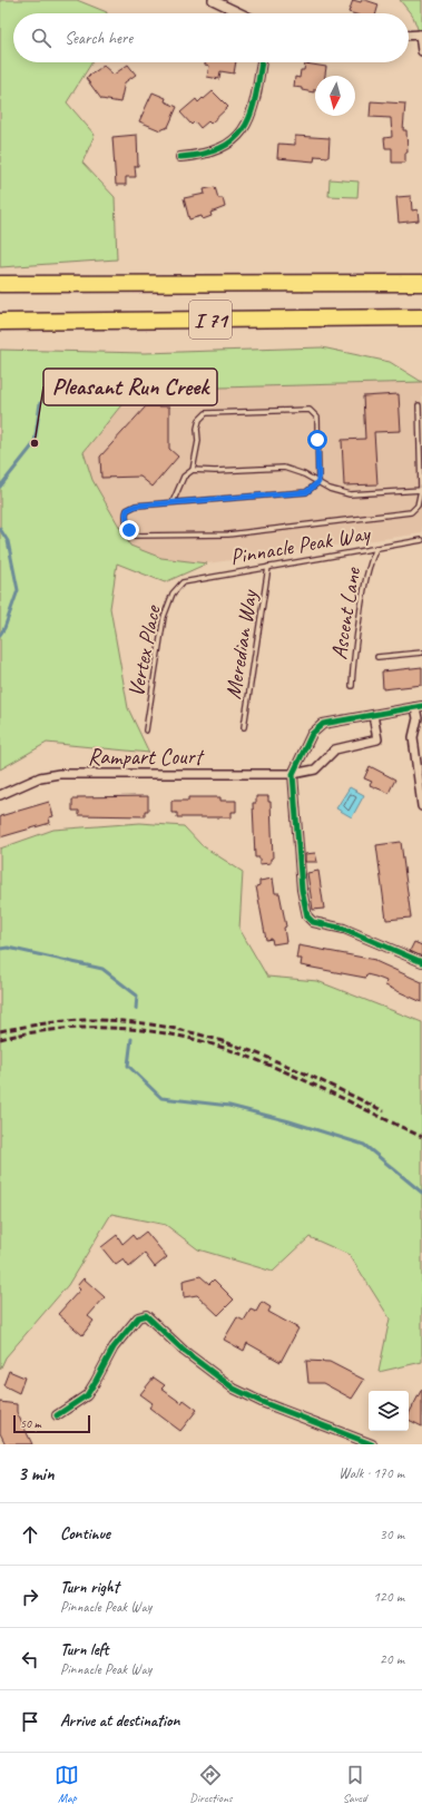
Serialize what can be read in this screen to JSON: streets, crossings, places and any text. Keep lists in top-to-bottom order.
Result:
{
  "streets": {
    "highway": ["I 71"],
    "street": ["Rampart Court"],
    "lane": [
      "Pinnacle Peak Way",
      "Ascent Lane",
      "Meredian Way",
      "Vertex Place"
    ]
  },
  "crossings": [
    ["Pinnacle Peak Way", "Ascent Lane"],
    ["Pinnacle Peak Way", "Meredian Way"],
    ["Pinnacle Peak Way", "Vertex Place"]
  ],
  "places": ["Pleasant Run Creek"],
  "scale_bar": "50 m",
  "north": "bottom",
  "page": {
    "search": "Search here",
    "scale": "50 m",
    "heading": ["3 min", "Walk · 170 m"],
    "list": [
      ["Continue", "30 m"],
      ["Turn right", "Pinnacle Peak Way", "120 m"],
      ["Turn left", "Pinnacle Peak Way", "20 m"],
      "Arrive at destination"
    ],
    "nav": ["Map", "Directions", "Saved"]
  }
}
